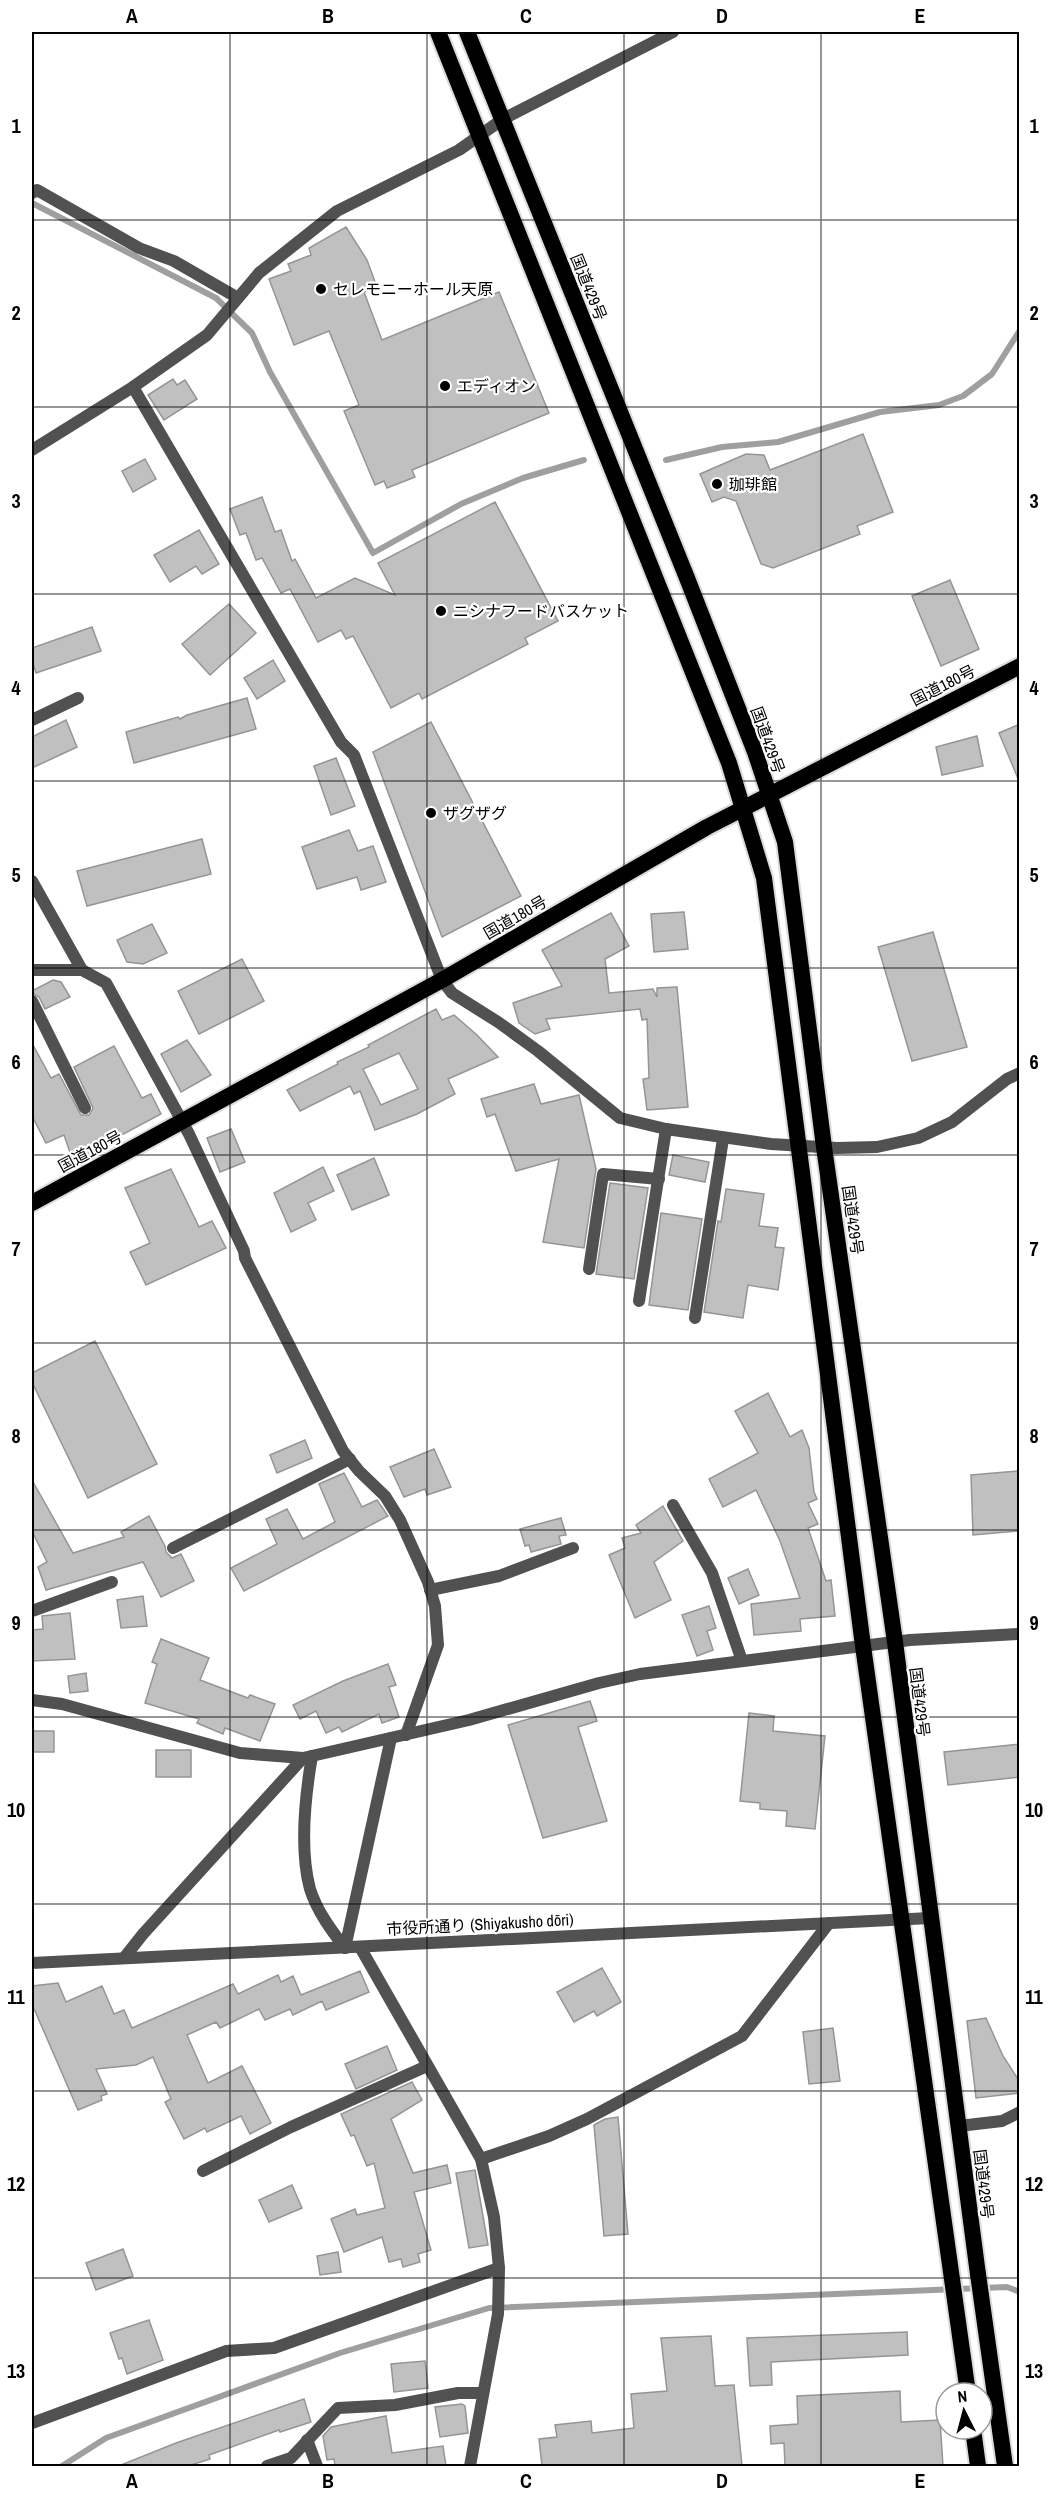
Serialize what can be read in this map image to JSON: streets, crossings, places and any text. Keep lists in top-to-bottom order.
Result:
{
  "streets": {
    "highway": ["国道429号", "国道180号"],
    "street": ["市役所通り (Shiyakusho dōri)"]
  },
  "crossings": [
    ["国道429号", "国道180号"],
    ["国道429号", "市役所通り (Shiyakusho dōri)"]
  ],
  "places": [
    "セレモニーホール天原",
    "エディオン",
    "珈琲館",
    "ニシナフードバスケット",
    "ザグザグ"
  ],
  "north": "top",
  "grid": {
    "columns": [
      "A",
      "B",
      "C",
      "D",
      "E"
    ],
    "rows": [
      "1",
      "2",
      "3",
      "4",
      "5",
      "6",
      "7",
      "8",
      "9",
      "10",
      "11",
      "12",
      "13"
    ]
  }
}
